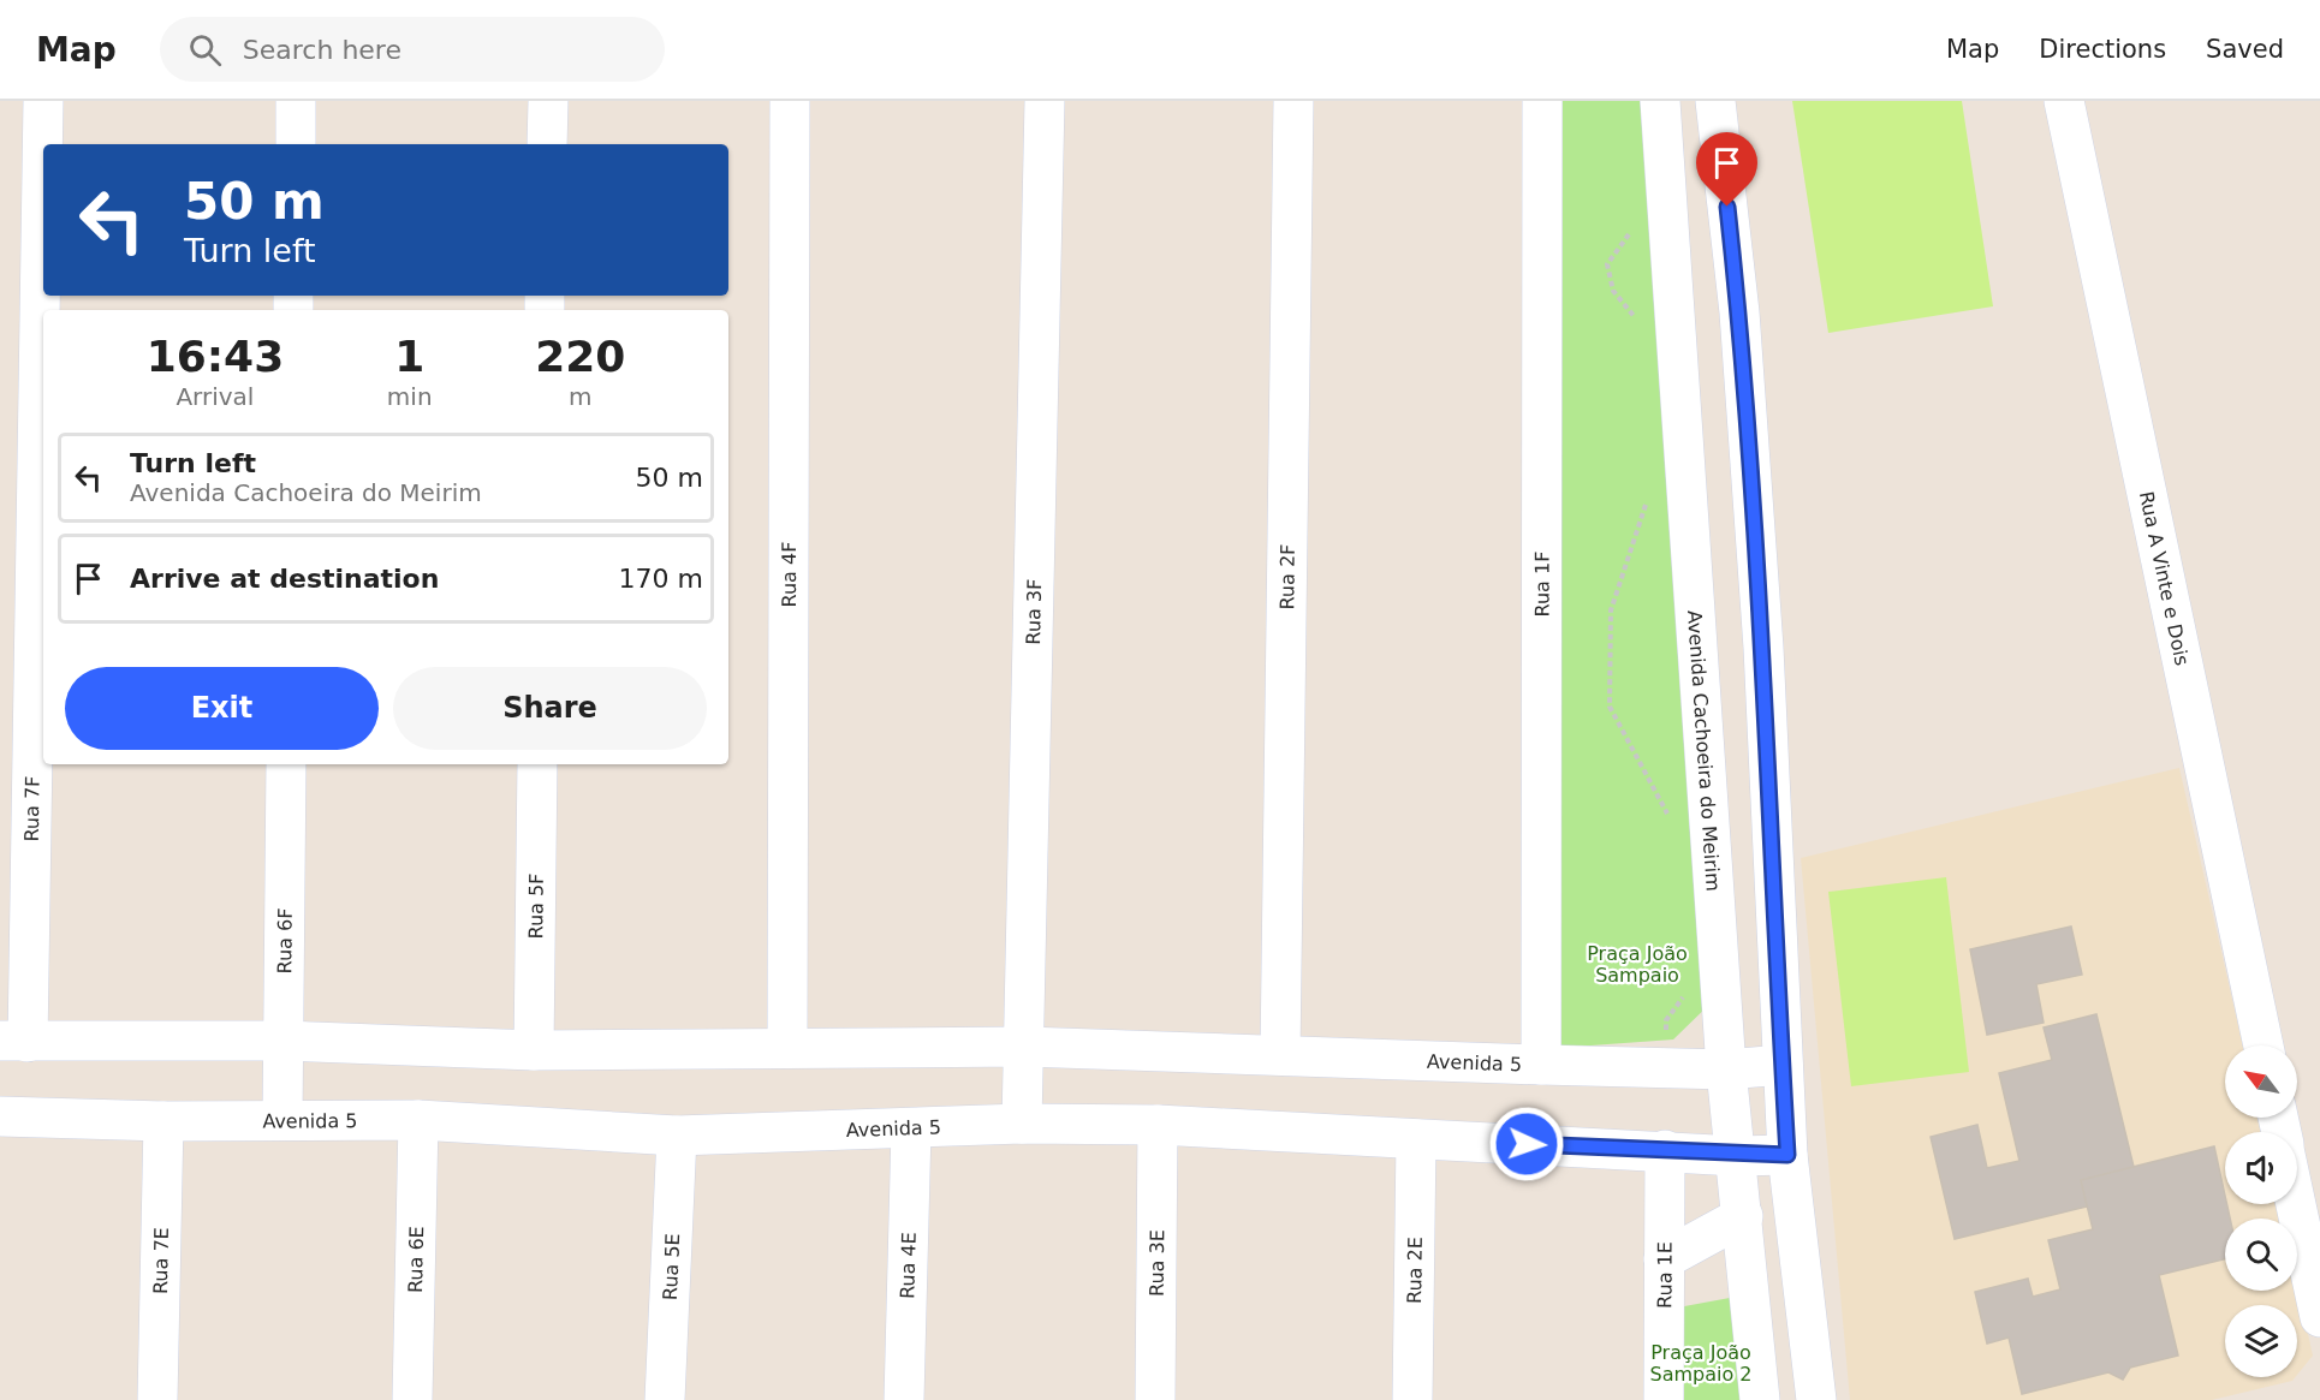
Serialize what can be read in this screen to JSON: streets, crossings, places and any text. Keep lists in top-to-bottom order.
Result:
{
  "streets": {
    "street": [
      "Rua 4F",
      "Rua 2F",
      "Rua A Vinte e Dois",
      "Rua 1F",
      "Rua 3F",
      "Avenida Cachoeira do Meirim",
      "Rua 7F",
      "Rua 5F",
      "Rua 6F",
      "Avenida 5",
      "Rua 7E",
      "Rua 6E",
      "Rua 3E",
      "Rua 4E",
      "Rua 5E",
      "Rua 2E",
      "Rua 1E"
    ]
  },
  "crossings": [
    ["Rua 4F", "Avenida 5"],
    ["Rua 2F", "Avenida 5"],
    ["Rua 1F", "Avenida 5"],
    ["Rua 3F", "Avenida 5"],
    ["Avenida Cachoeira do Meirim", "Avenida 5"],
    ["Rua 7F", "Avenida 5"],
    ["Rua 5F", "Avenida 5"],
    ["Rua 6F", "Avenida 5"],
    ["Avenida 5", "Rua 7E"],
    ["Avenida 5", "Rua 6E"],
    ["Avenida 5", "Rua 3E"],
    ["Avenida 5", "Rua 4E"],
    ["Avenida 5", "Rua 5E"],
    ["Avenida 5", "Rua 2E"],
    ["Avenida 5", "Rua 1E"]
  ],
  "parks": ["Praça João Sampaio", "Praça João Sampaio 2"],
  "north": "top left",
  "page": {
    "header": "Map",
    "search": "Search here",
    "nav": ["Map", "Directions", "Saved"],
    "turn": ["50 m", "Turn left"],
    "eta": [
      "16:43",
      "Arrival",
      "1",
      "min",
      "220",
      "m"
    ],
    "list": [
      {
        "name": "Turn left",
        "note": "Avenida Cachoeira do Meirim",
        "value": "50 m"
      },
      {
        "name": "Arrive at destination",
        "value": "170 m"
      }
    ],
    "buttons": ["Exit", "Share"]
  }
}
